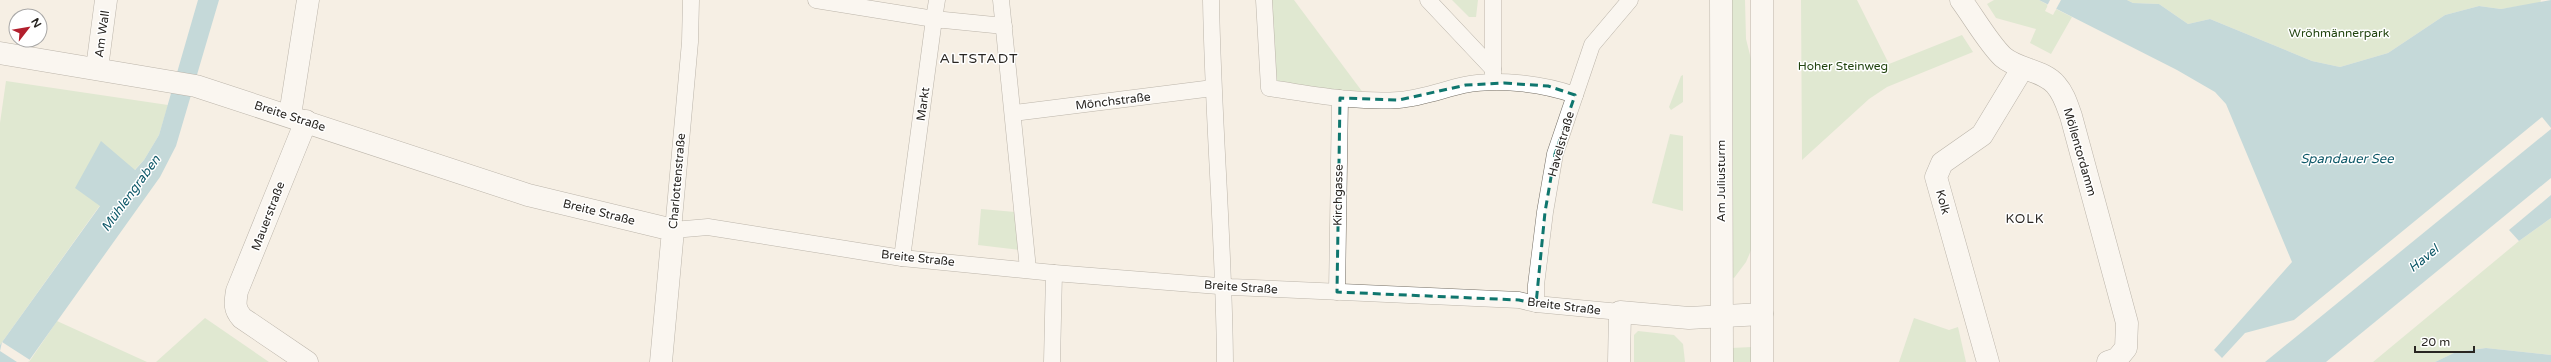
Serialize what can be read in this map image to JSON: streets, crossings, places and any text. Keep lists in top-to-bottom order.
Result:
{
  "streets": {
    "street": [
      "Am Wall",
      "Mönchstraße",
      "Markt",
      "Breite Straße",
      "Havelstraße",
      "Möllentordamm",
      "Charlottenstraße",
      "Am Juliusturm",
      "Kirchgasse",
      "Kolk",
      "Mauerstraße"
    ]
  },
  "crossings": [
    ["Am Wall", "Breite Straße"],
    ["Markt", "Breite Straße"],
    ["Breite Straße", "Havelstraße"],
    ["Breite Straße", "Charlottenstraße"],
    ["Breite Straße", "Am Juliusturm"],
    ["Breite Straße", "Kirchgasse"],
    ["Breite Straße", "Mauerstraße"],
    ["Möllentordamm", "Kolk"]
  ],
  "districts": ["ALTSTADT", "KOLK"],
  "water": ["Spandauer See", "Mühlengraben", "Havel"],
  "parks": ["Wröhmännerpark", "Hoher Steinweg"],
  "scale_bar": "20 m",
  "north": "top right"
}
